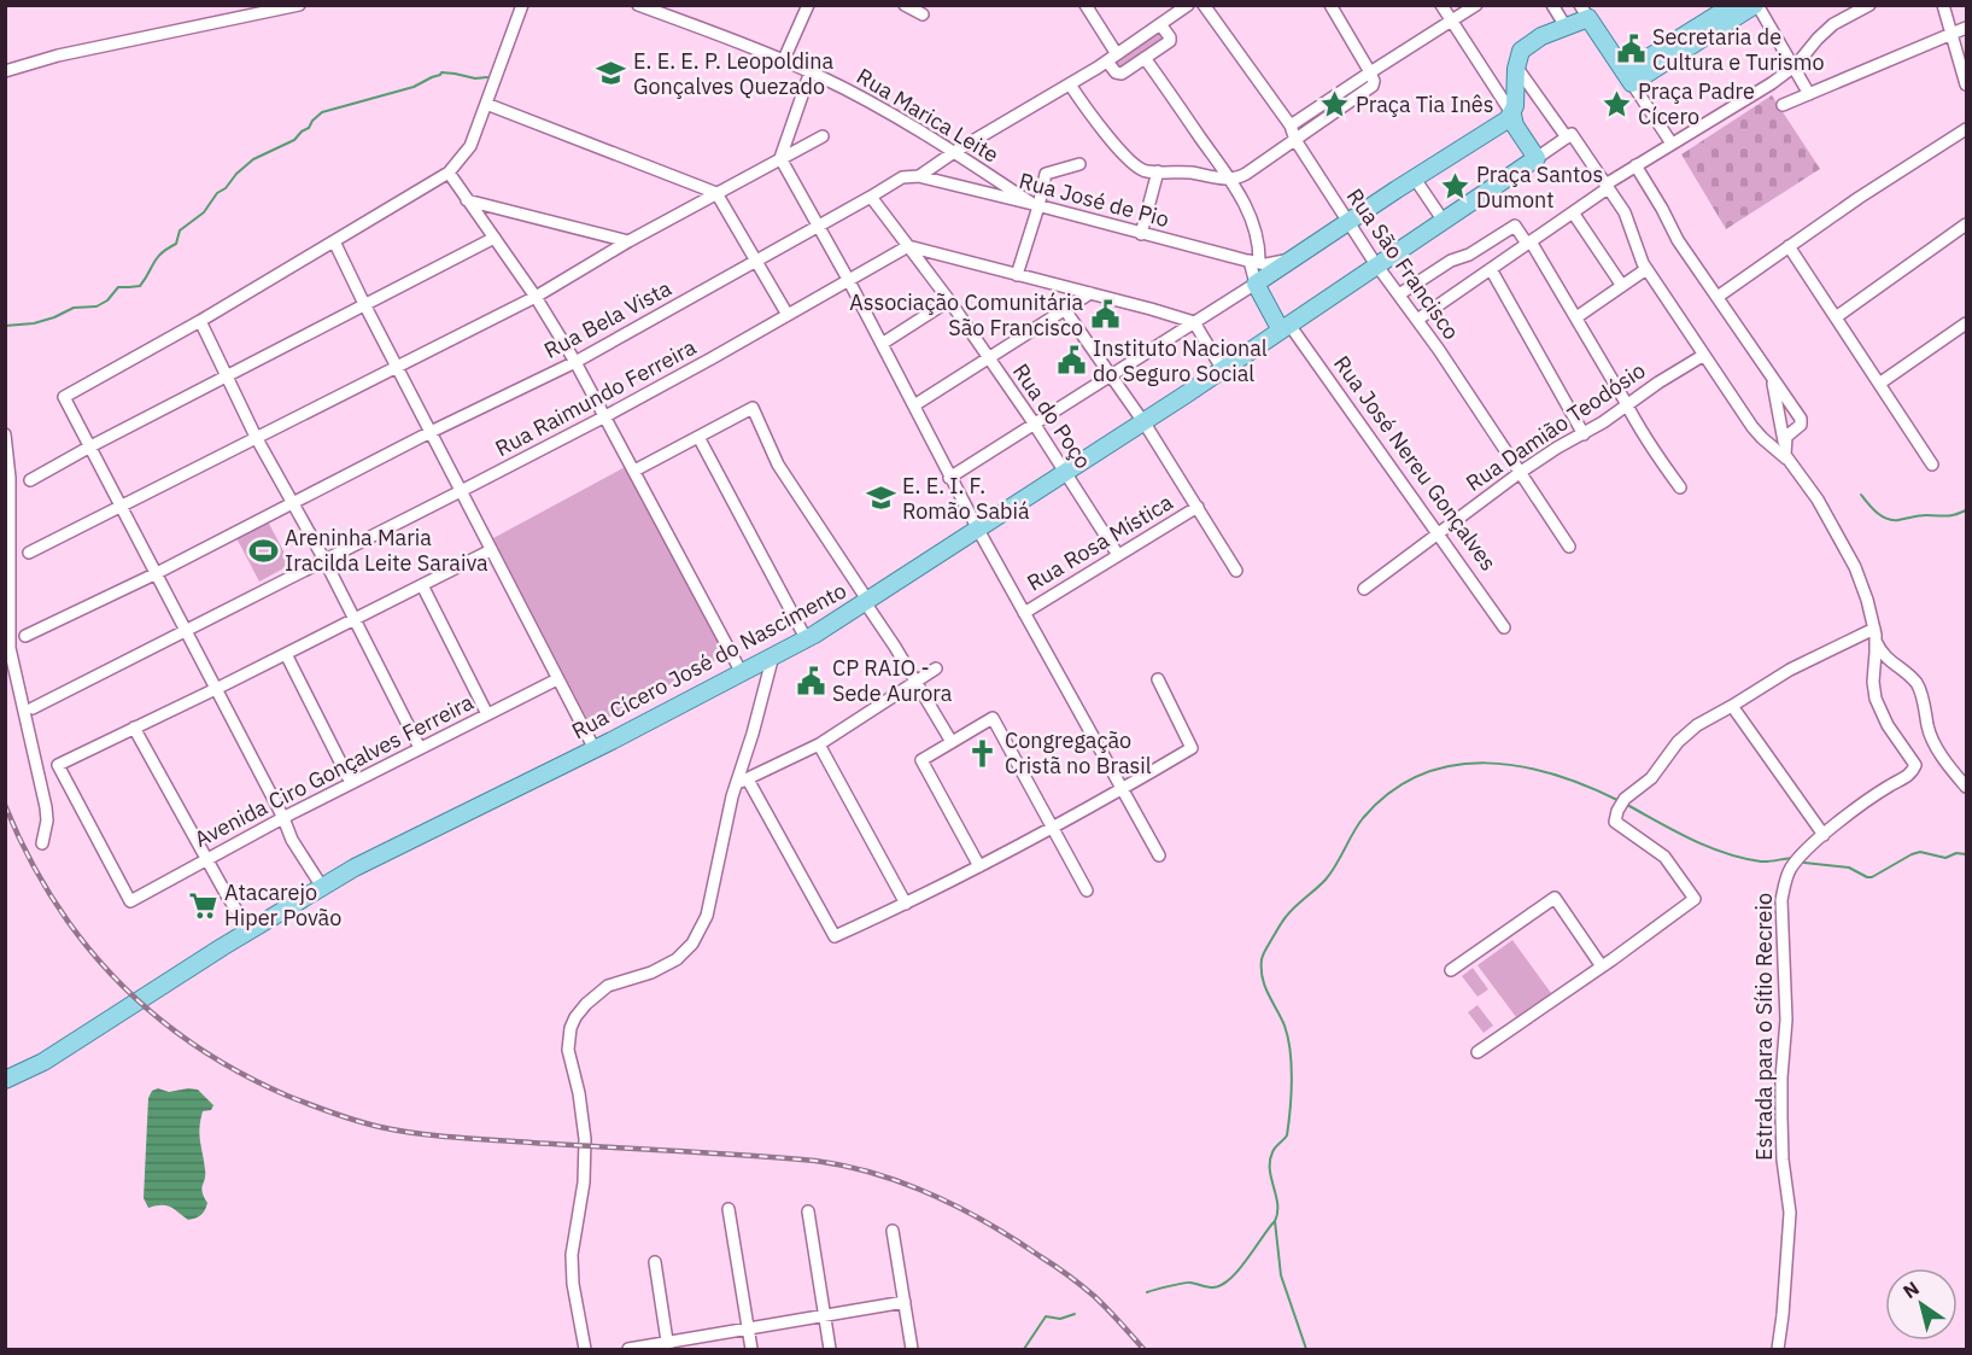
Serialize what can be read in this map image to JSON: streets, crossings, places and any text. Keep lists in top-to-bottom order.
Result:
{
  "streets": {
    "main road": ["Rua José Nereu Gonçalves", "Rua Cícero José do Nascimento"],
    "street": [
      "Rua Marica Leite",
      "Rua José de Pio",
      "Rua São Francisco",
      "Rua Bela Vista",
      "Rua Raimundo Ferreira",
      "Rua do Poço",
      "Rua Damião Teodósio",
      "Rua Rosa Mística",
      "Avenida Ciro Gonçalves Ferreira",
      "Estrada para o Sítio Recreio"
    ]
  },
  "crossings": [
    ["Rua Marica Leite", "Rua José de Pio"],
    ["Rua Marica Leite", "Rua Bela Vista"],
    ["Rua José de Pio", "Rua Bela Vista"],
    ["Rua José de Pio", "Rua José Nereu Gonçalves"],
    ["Rua São Francisco", "Rua Damião Teodósio"],
    ["Rua São Francisco", "Rua Cícero José do Nascimento"],
    ["Rua Bela Vista", "Rua do Poço"],
    ["Rua Raimundo Ferreira", "Rua do Poço"],
    ["Rua do Poço", "Rua Rosa Mística"],
    ["Rua do Poço", "Rua Cícero José do Nascimento"],
    ["Rua Damião Teodósio", "Rua José Nereu Gonçalves"],
    ["Rua José Nereu Gonçalves", "Rua Cícero José do Nascimento"]
  ],
  "places": {
    "public building": [
      "Secretaria de Cultura e Turismo",
      "Associação Comunitária São Francisco",
      "Instituto Nacional do Seguro Social",
      "CP RAIO - Sede Aurora"
    ],
    "school or university": ["E. E. E. P. Leopoldina Gonçalves Quezado", "E. E. I. F. Romão Sabiá"],
    "place": ["Praça Padre Cícero", "Praça Tia Inês", "Praça Santos Dumont"],
    "sports": ["Areninha Maria Iracilda Leite Saraiva"],
    "church": ["Congregação Cristã no Brasil"],
    "supermarket": ["Atacarejo Hiper Povão"]
  },
  "north": "top left"
}
